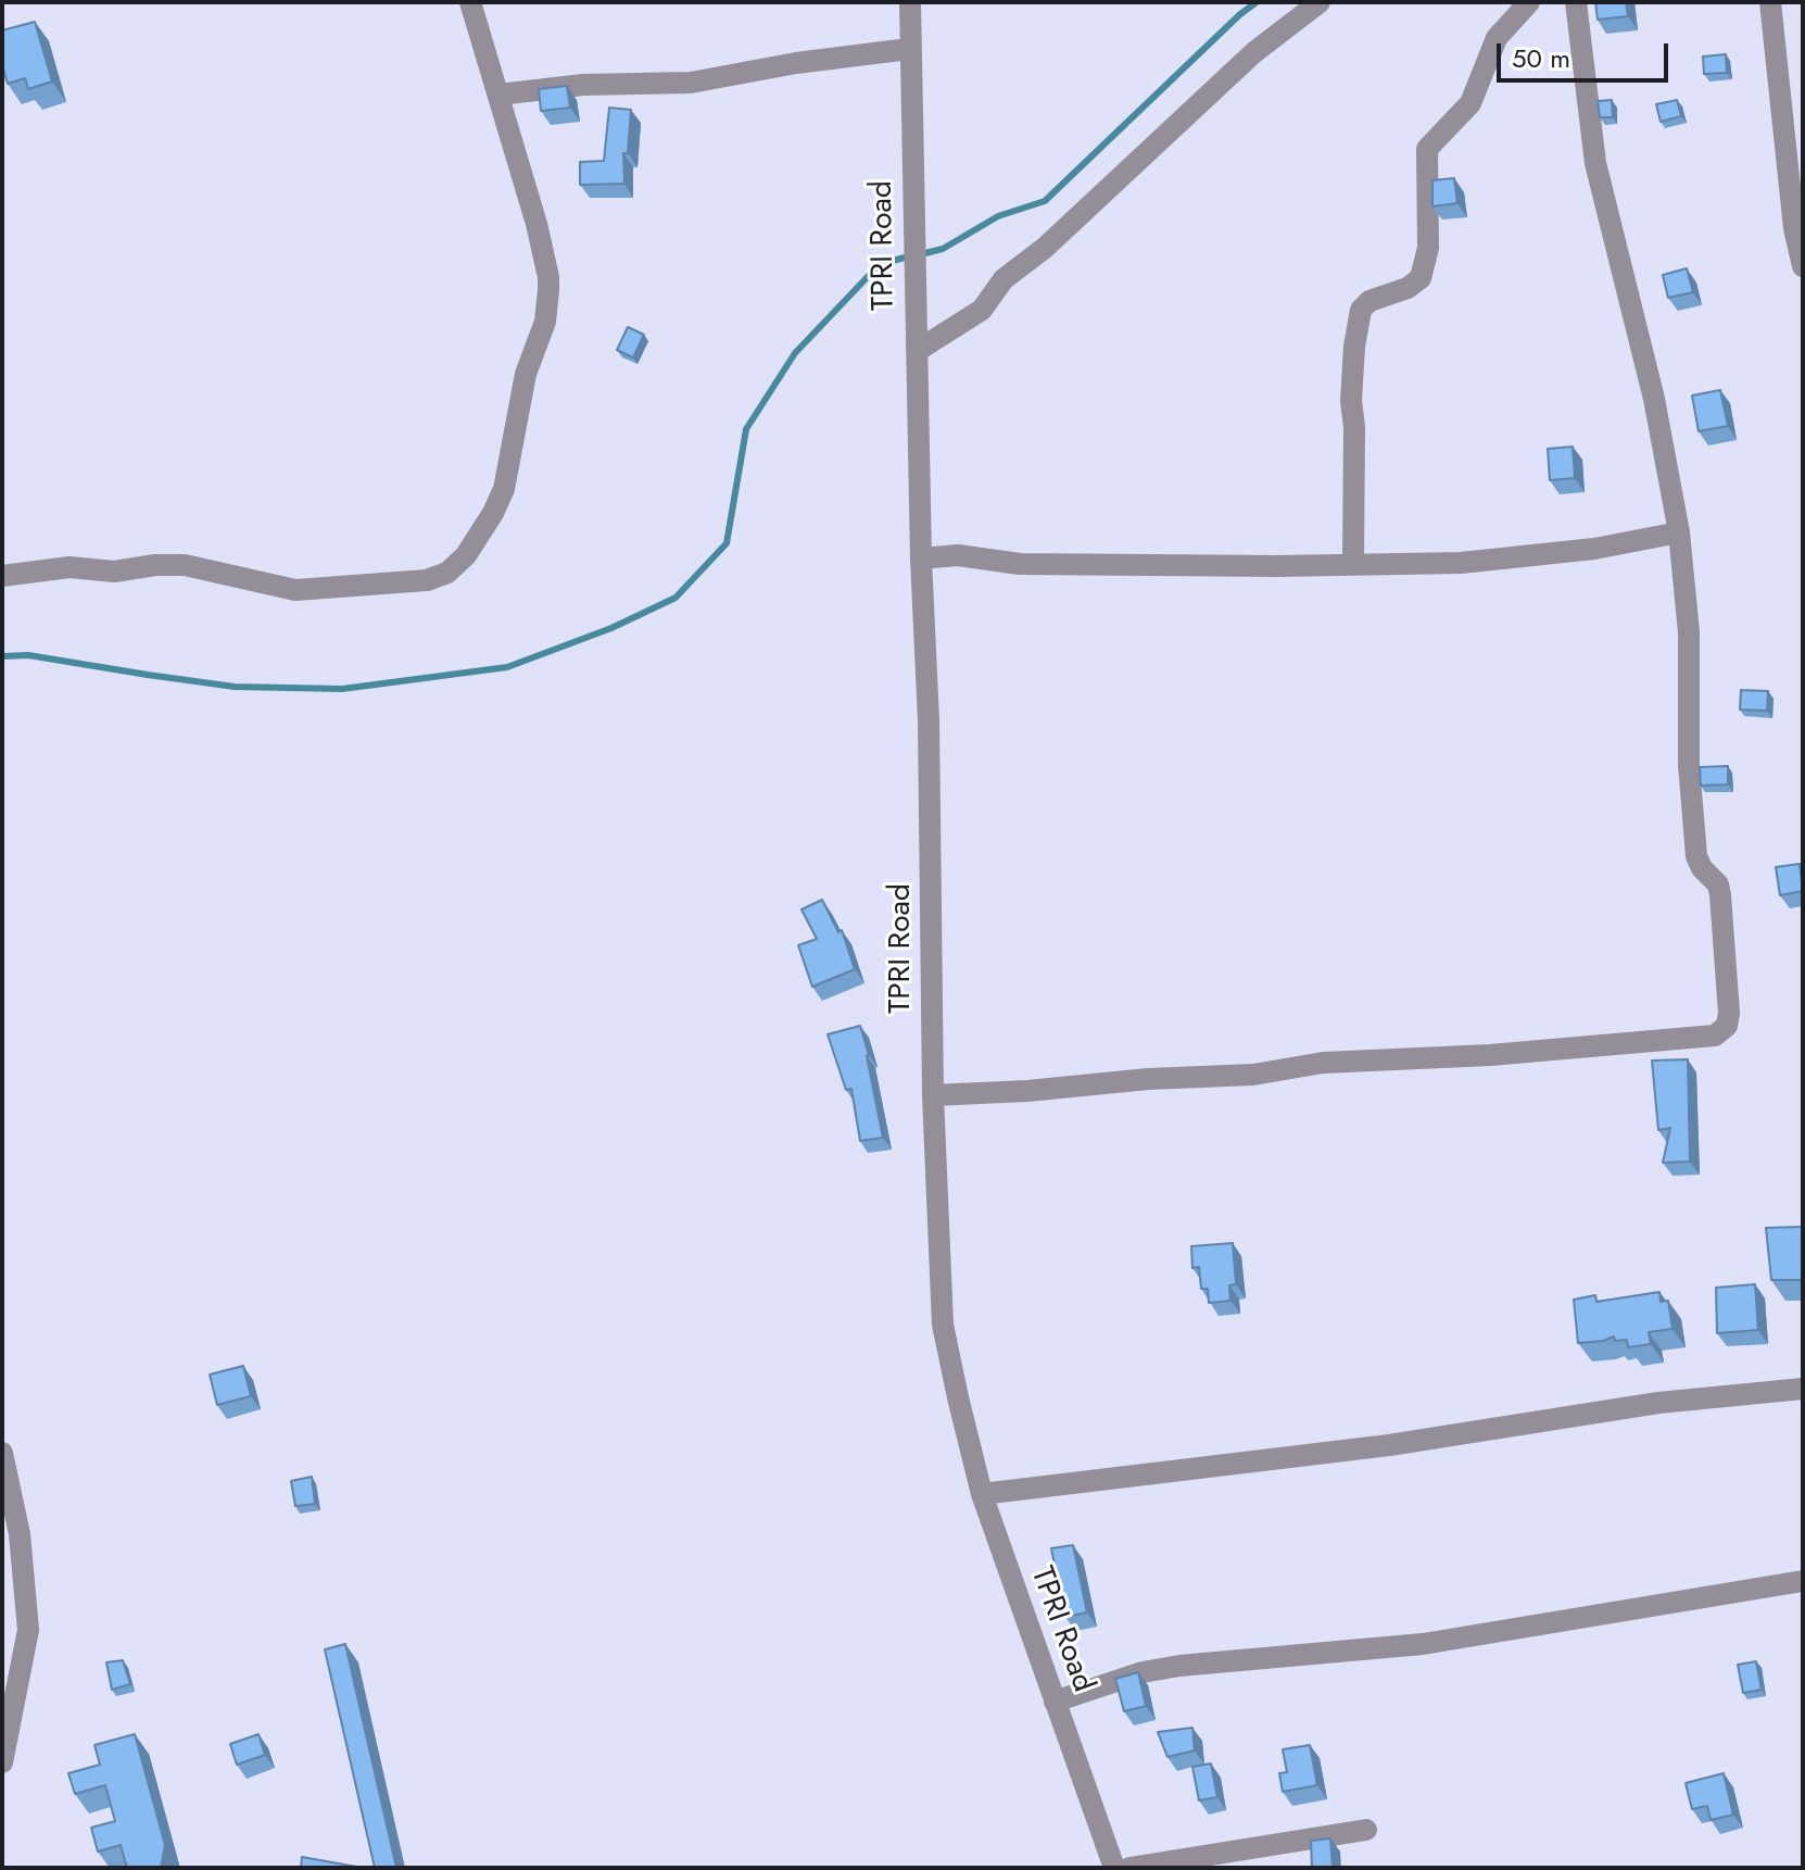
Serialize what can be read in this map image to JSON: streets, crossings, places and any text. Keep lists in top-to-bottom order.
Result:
{
  "streets": {
    "street": ["TPRI Road"]
  },
  "scale_bar": "50 m"
}
